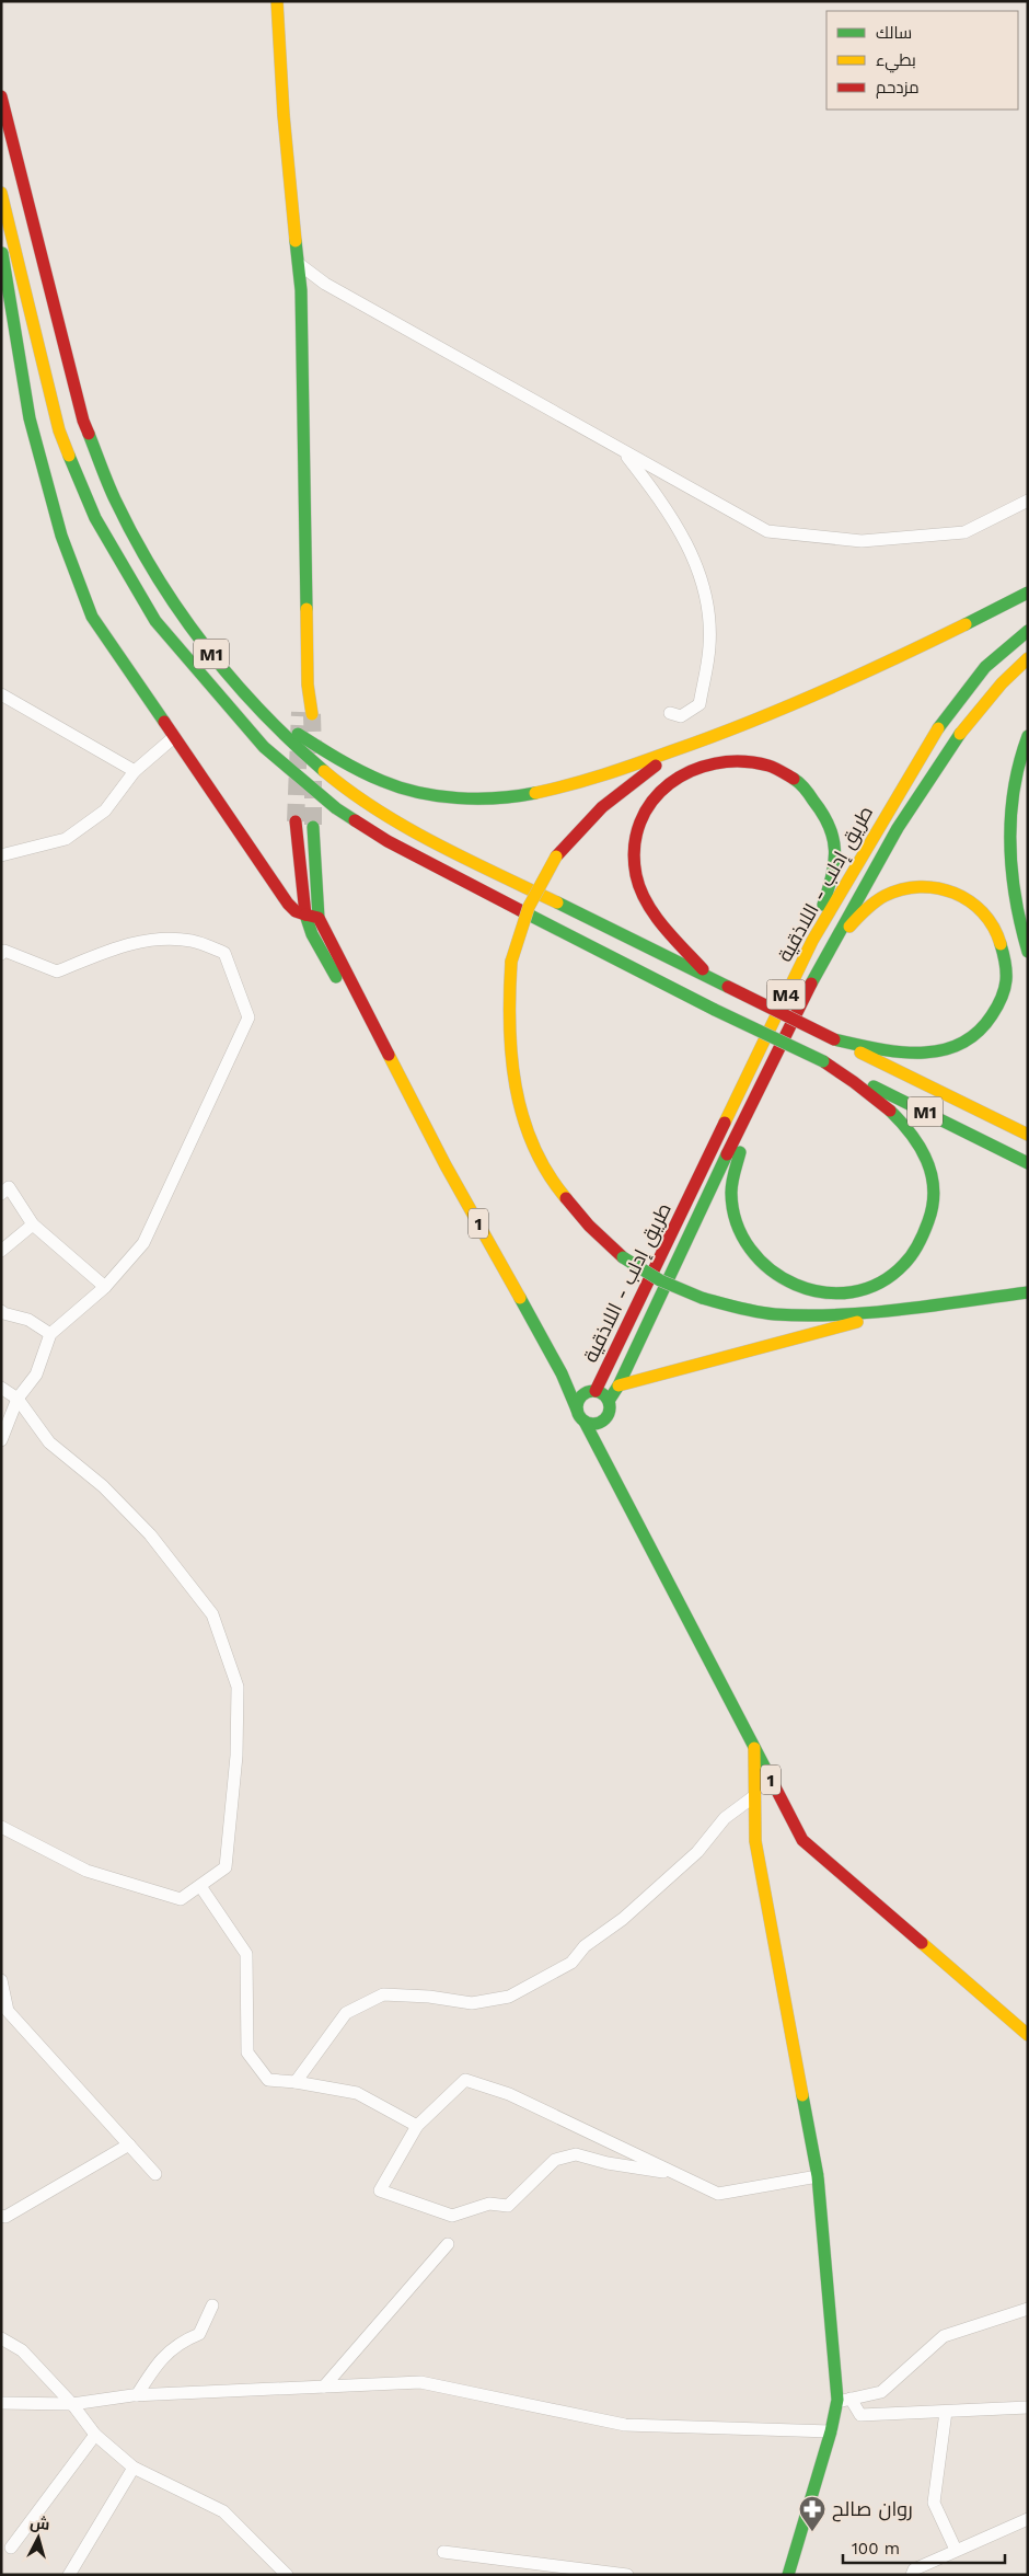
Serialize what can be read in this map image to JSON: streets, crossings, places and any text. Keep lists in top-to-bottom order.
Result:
{
  "streets": {
    "main road": [
      "M1",
      "طريق إدلب - اللاذقية",
      "M4",
      "1"
    ]
  },
  "crossings": [
    ["طريق إدلب - اللاذقية", "1"]
  ],
  "places": {
    "pharmacy": ["روان صالح"]
  },
  "legend": ["سالك", "بطيء", "مزدحم"],
  "scale_bar": "100 m",
  "north": "top"
}
